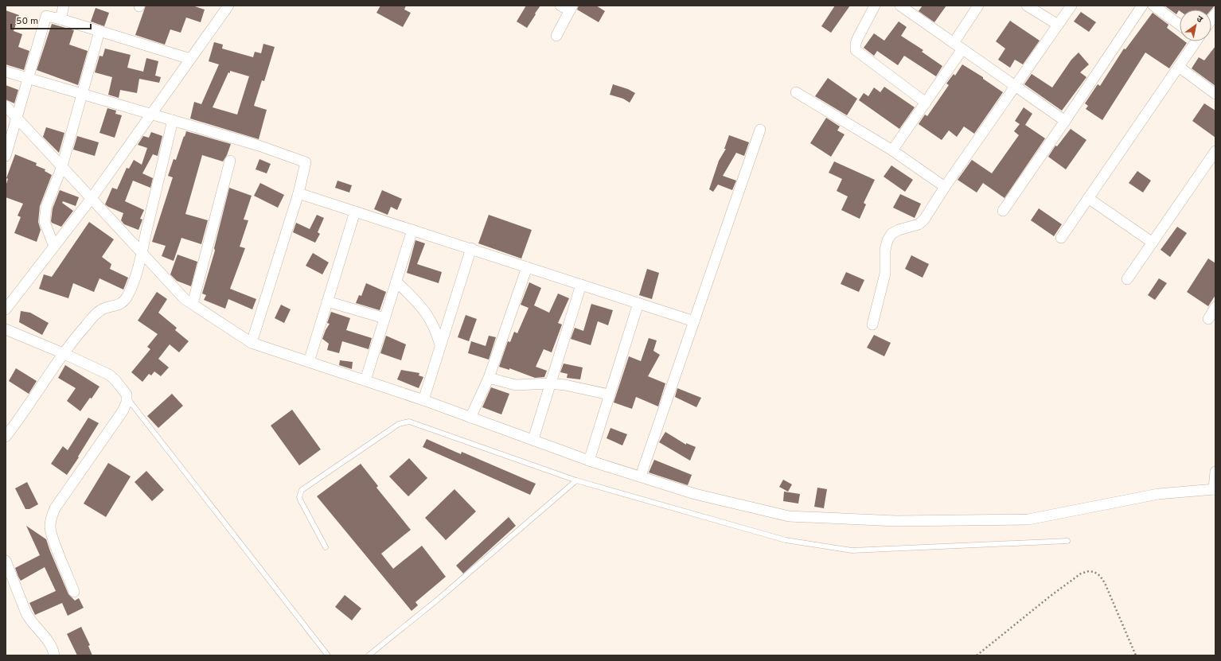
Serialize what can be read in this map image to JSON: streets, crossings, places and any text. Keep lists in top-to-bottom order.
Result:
{
  "scale_bar": "50 m",
  "north": "top right"
}
